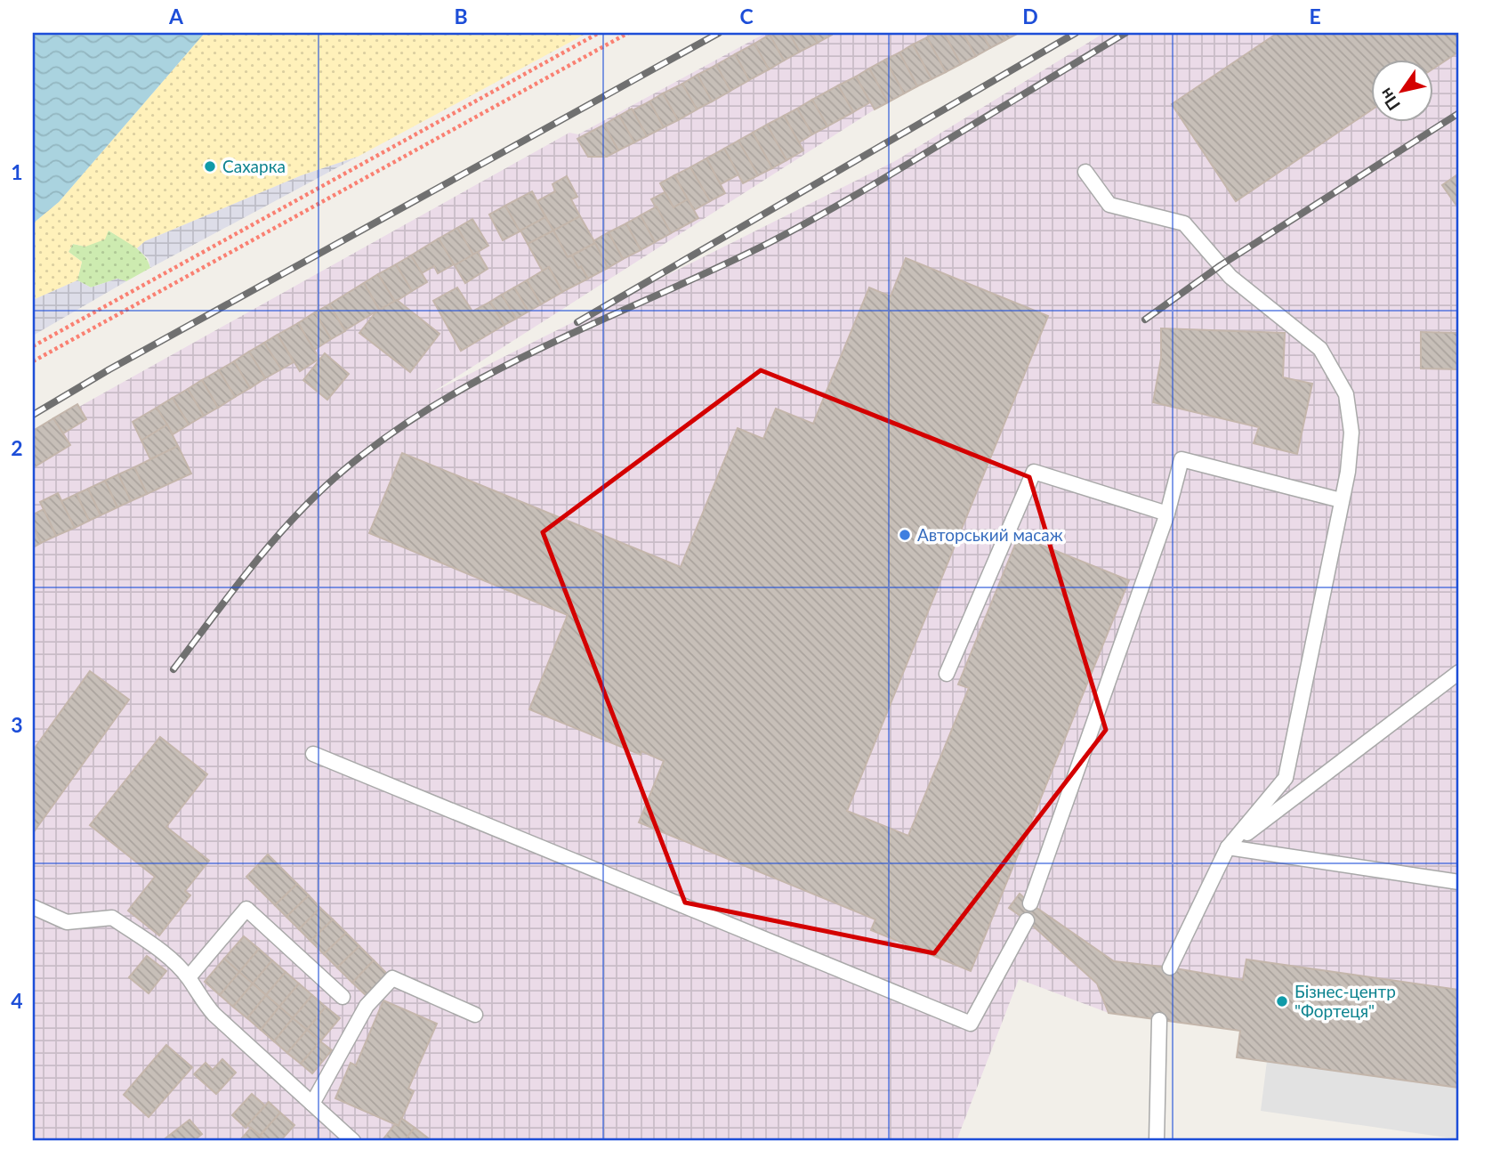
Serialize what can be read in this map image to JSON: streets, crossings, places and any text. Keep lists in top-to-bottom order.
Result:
{
  "places": ["Сахарка", "Авторський масаж", "Бізнес-центр \"Фортеця\""],
  "north": "bottom left",
  "grid": {
    "columns": [
      "A",
      "B",
      "C",
      "D",
      "E"
    ],
    "rows": [
      "1",
      "2",
      "3",
      "4"
    ]
  }
}
